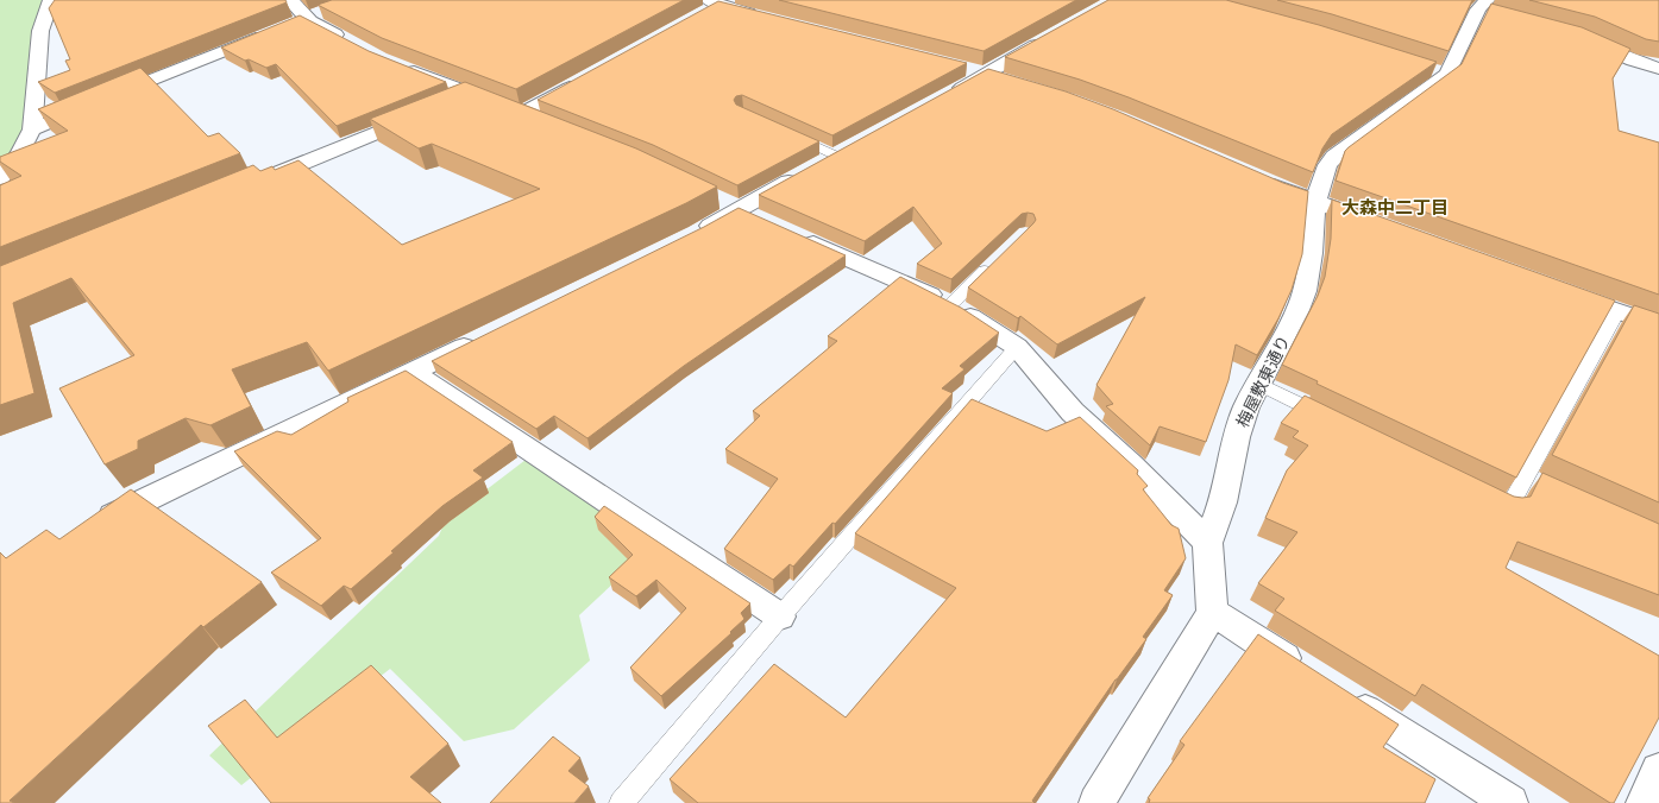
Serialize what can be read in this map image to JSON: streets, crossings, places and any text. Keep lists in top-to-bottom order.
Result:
{
  "streets": {
    "street": ["梅屋敷東通り"]
  },
  "districts": ["大森中二丁目"]
}
